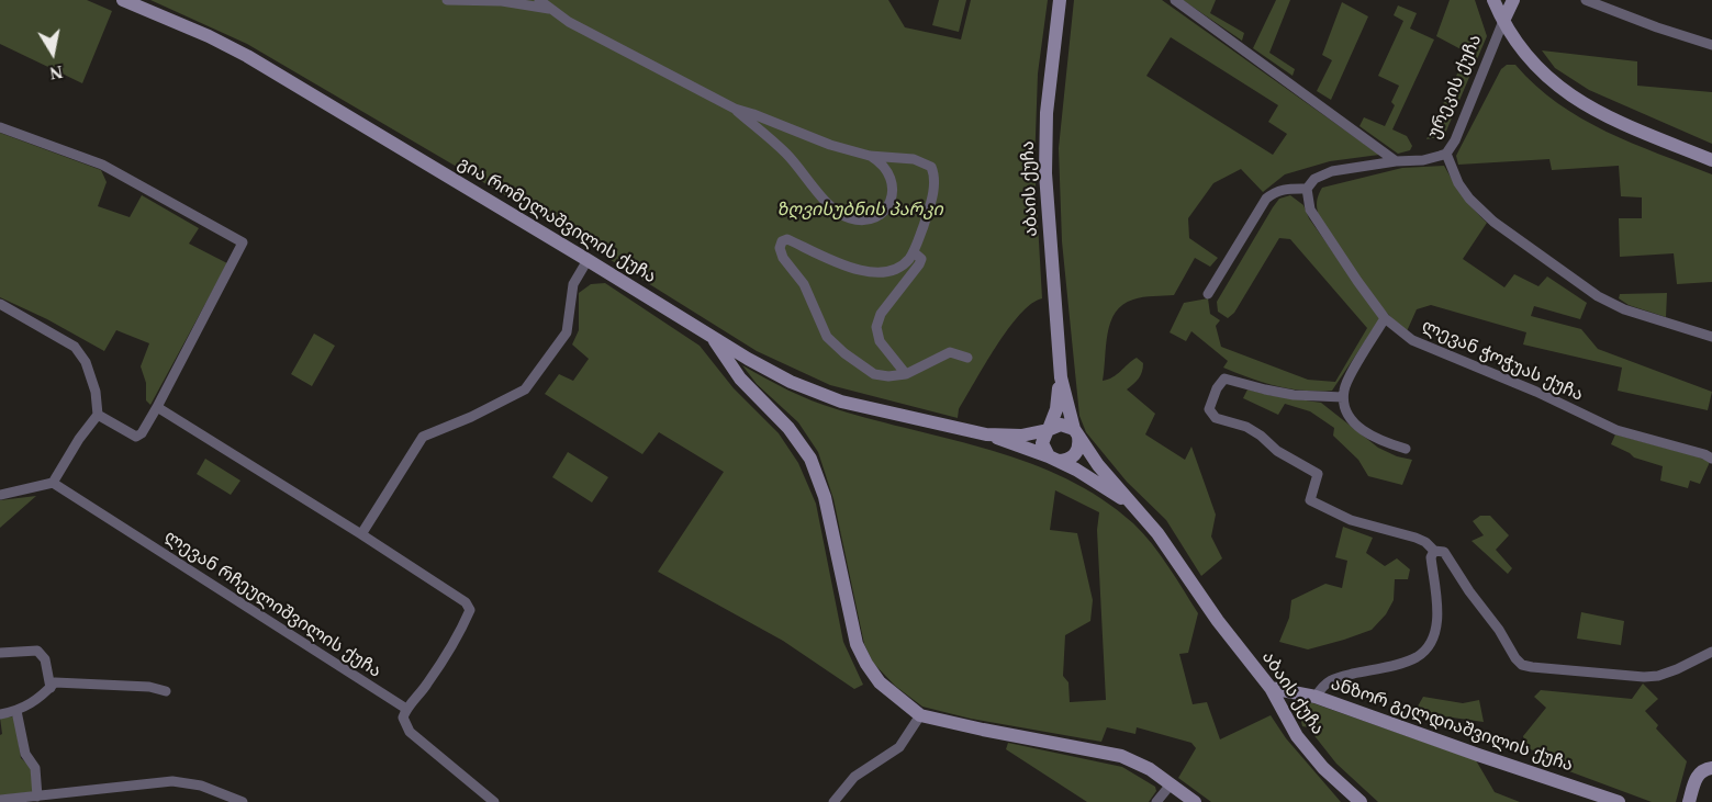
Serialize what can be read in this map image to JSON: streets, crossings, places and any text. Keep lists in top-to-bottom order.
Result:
{
  "streets": {
    "street": [
      "ურეკის ქუჩა",
      "აბაის ქუჩა",
      "გია რომელაშვილის ქუჩა",
      "ლევან ჭოჭუას ქუჩა",
      "ლევან რჩეულიშვილის ქუჩა",
      "ანზორ გელდიაშვილის ქუჩა"
    ]
  },
  "crossings": [
    ["ურეკის ქუჩა", "ლევან ჭოჭუას ქუჩა"],
    ["აბაის ქუჩა", "გია რომელაშვილის ქუჩა"],
    ["აბაის ქუჩა", "ანზორ გელდიაშვილის ქუჩა"]
  ],
  "parks": ["ზღვისუბნის პარკი"],
  "north": "bottom"
}
